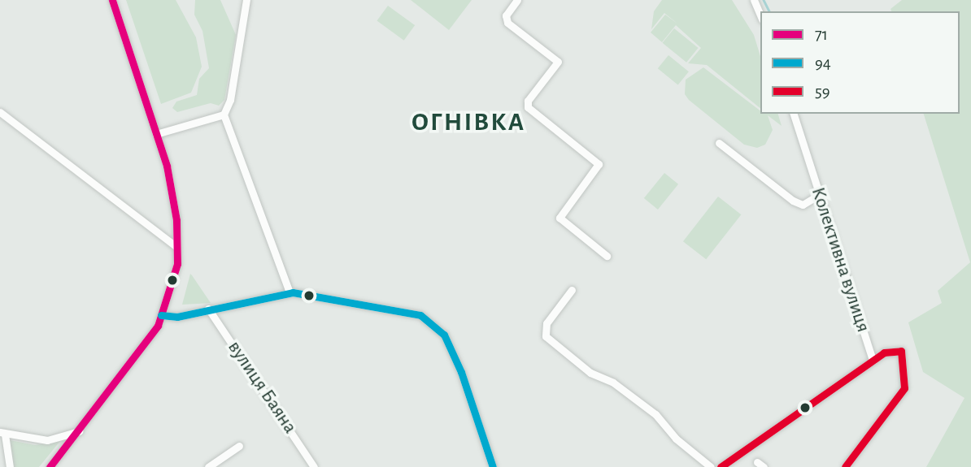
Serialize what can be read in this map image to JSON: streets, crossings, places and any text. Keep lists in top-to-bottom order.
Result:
{
  "streets": {
    "street": ["Колективна вулиця", "вулиця Баяна"]
  },
  "districts": ["ОГНІВКА"],
  "lines": ["transit line 71", "transit line 94", "transit line 59"],
  "legend": ["71", "94", "59"]
}
